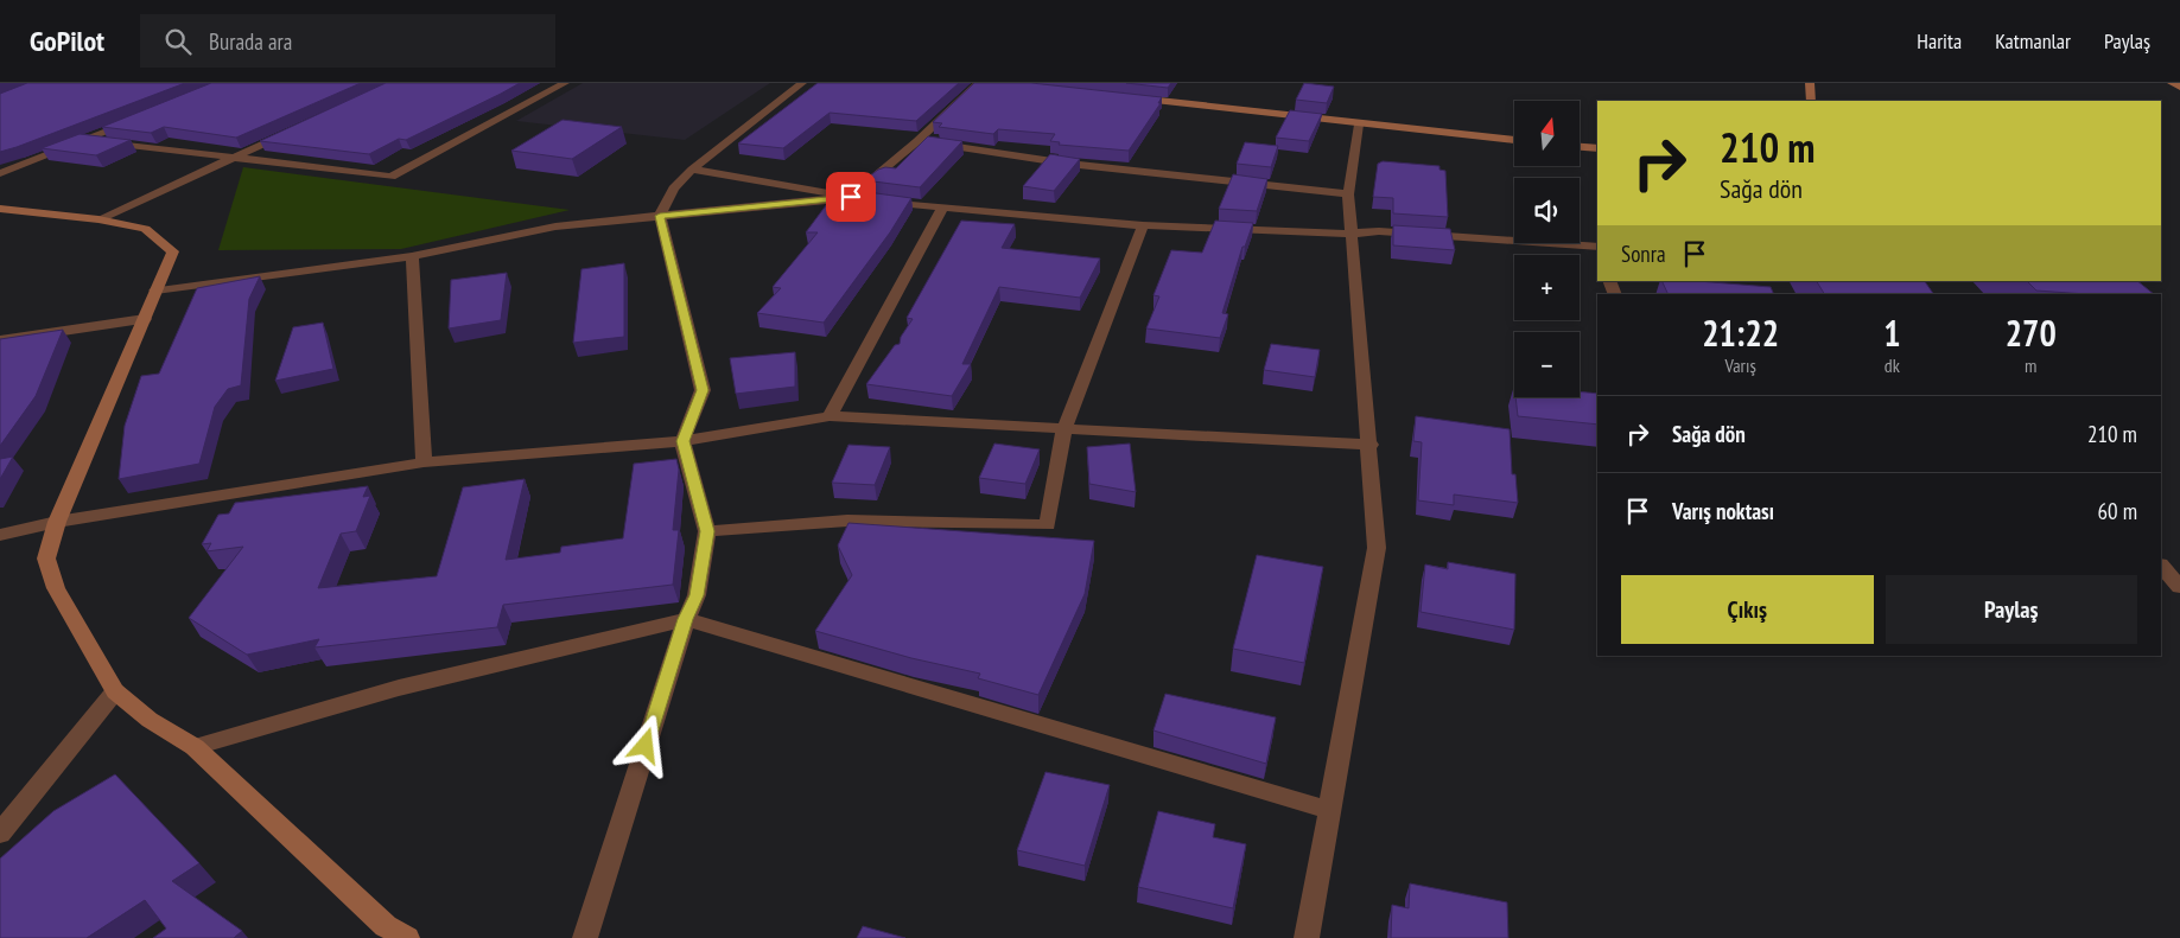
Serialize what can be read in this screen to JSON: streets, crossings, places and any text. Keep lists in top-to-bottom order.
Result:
{
  "north": "top",
  "page": {
    "header": "GoPilot",
    "search": "Burada ara",
    "nav": ["Harita", "Katmanlar", "Paylaş"],
    "map_buttons": ["+", "−"],
    "turn": ["210 m", "Sağa dön"],
    "then": "Sonra",
    "eta": [
      "21:22",
      "Varış",
      "1",
      "dk",
      "270",
      "m"
    ],
    "list": [
      {
        "name": "Sağa dön",
        "value": "210 m"
      },
      {
        "name": "Varış noktası",
        "value": "60 m"
      }
    ],
    "buttons": ["Çıkış", "Paylaş"]
  }
}
